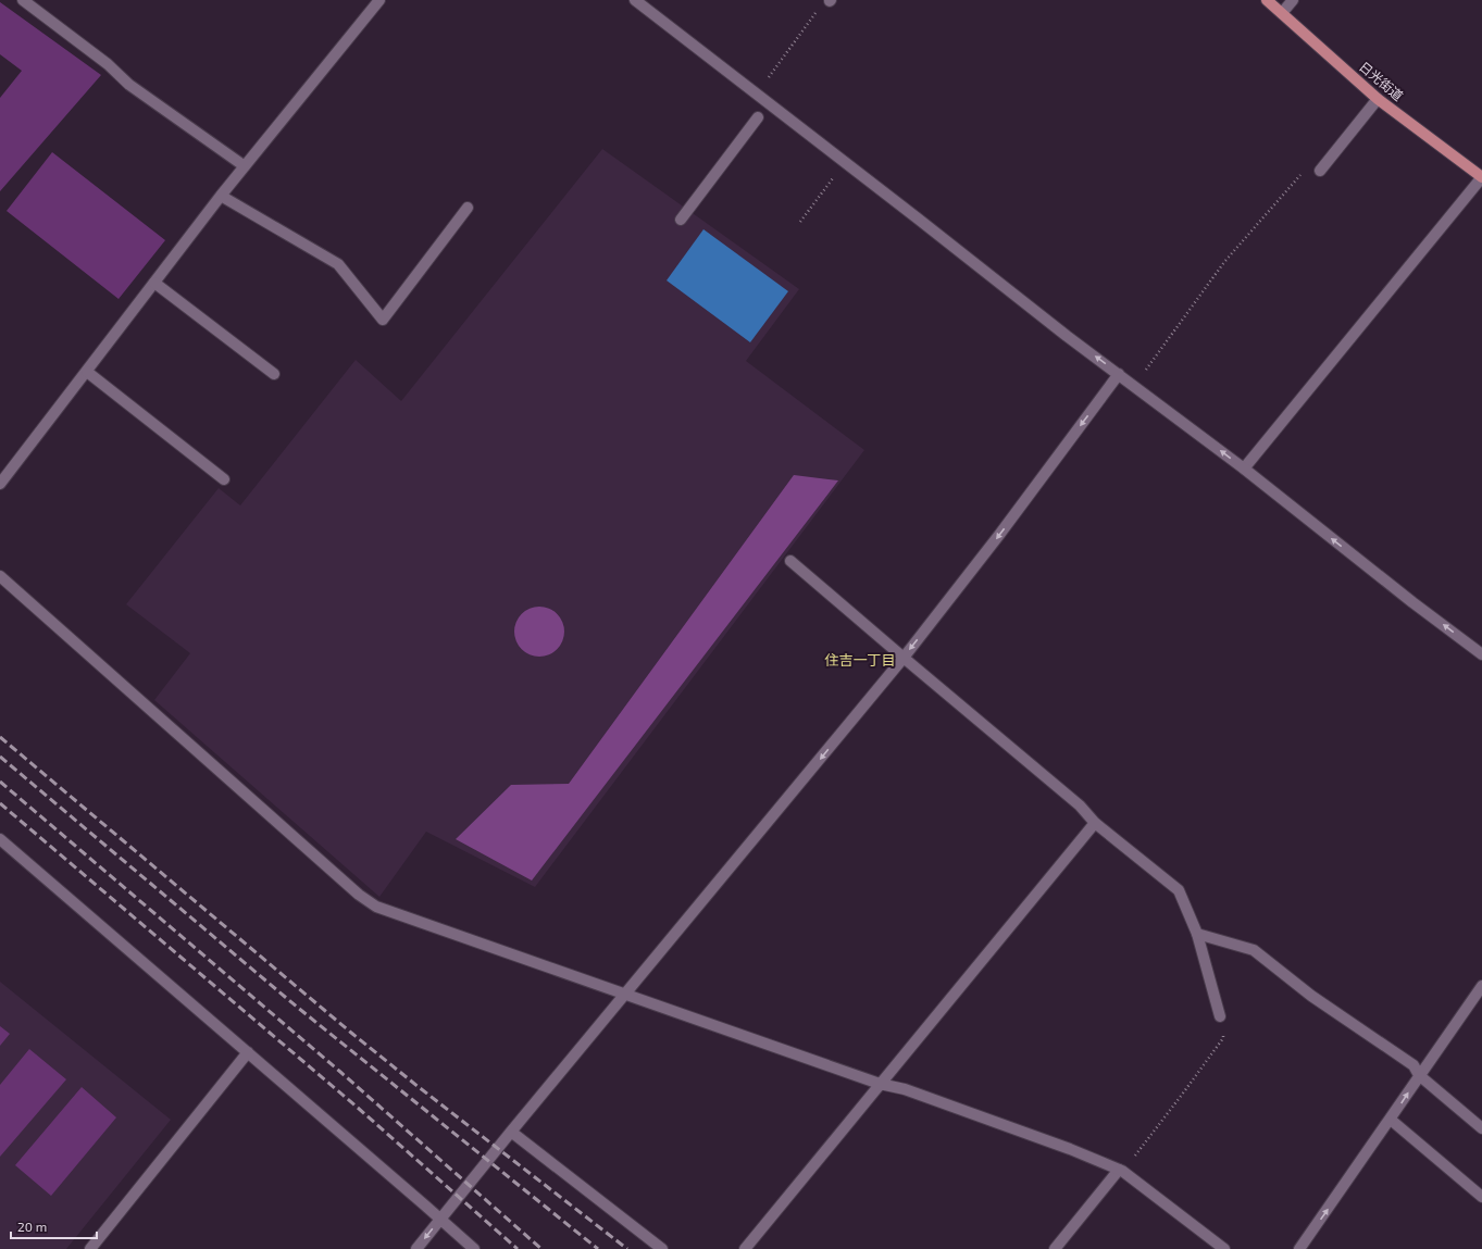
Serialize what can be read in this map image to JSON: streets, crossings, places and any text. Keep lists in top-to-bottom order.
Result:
{
  "streets": {
    "main road": ["日光街道"]
  },
  "districts": ["住吉一丁目"],
  "scale_bar": "20 m"
}
